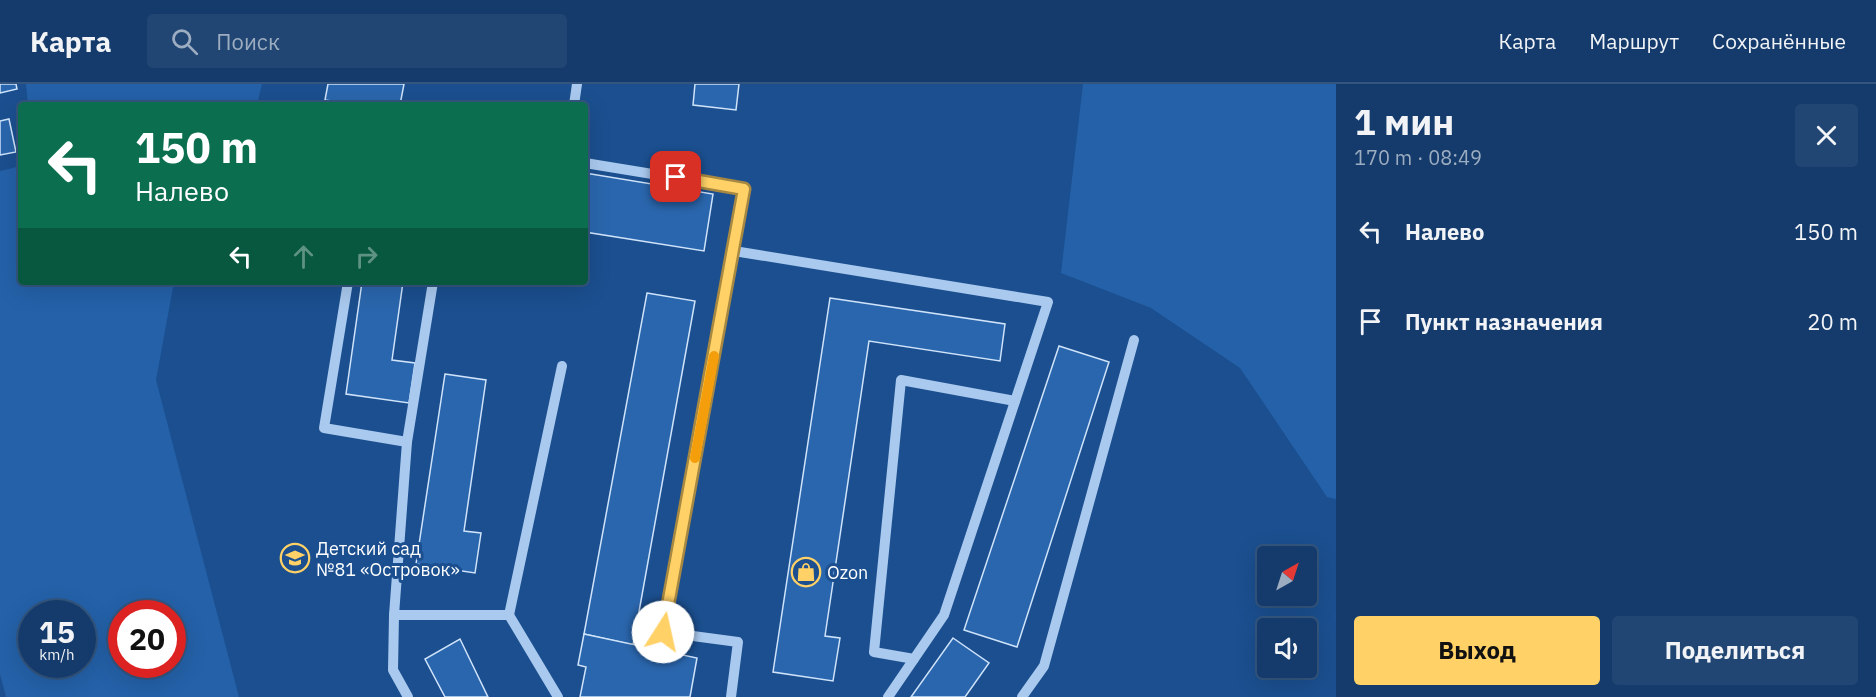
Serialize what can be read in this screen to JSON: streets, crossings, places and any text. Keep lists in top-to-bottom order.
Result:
{
  "places": {
    "school or university": ["Детский сад №81 «Островок»"],
    "shop": ["Ozon"]
  },
  "north": "top right",
  "page": {
    "header": "Карта",
    "search": "Поиск",
    "nav": ["Карта", "Маршрут", "Сохранённые"],
    "heading": ["1 мин", "170 m · 08:49"],
    "turn": ["150 m", "Налево"],
    "list": [
      {
        "name": "Налево",
        "value": "150 m"
      },
      {
        "name": "Пункт назначения",
        "value": "20 m"
      }
    ],
    "speed": "15 km/h",
    "limit": "20",
    "buttons": ["Выход", "Поделиться"]
  }
}
